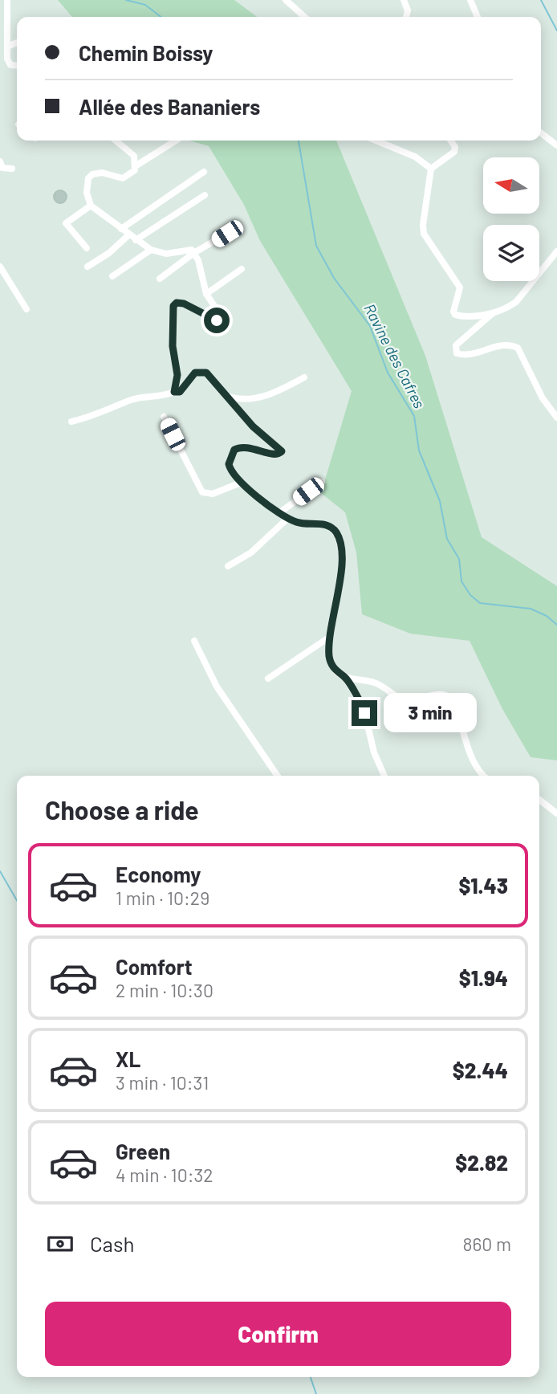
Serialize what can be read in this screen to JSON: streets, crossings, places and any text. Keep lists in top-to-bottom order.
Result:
{
  "water": ["Ravine des Cafres"],
  "north": "left",
  "page": {
    "banner": ["Chemin Boissy", "Allée des Bananiers"],
    "bubble": "3 min",
    "heading": "Choose a ride",
    "list": [
      {
        "name": "Economy",
        "note": "1 min · 10:29",
        "value": "$1.43"
      },
      {
        "name": "Comfort",
        "note": "2 min · 10:30",
        "value": "$1.94"
      },
      {
        "name": "XL",
        "note": "3 min · 10:31",
        "value": "$2.44"
      },
      {
        "name": "Green",
        "note": "4 min · 10:32",
        "value": "$2.82"
      }
    ],
    "pay": ["Cash", "860 m"],
    "buttons": "Confirm"
  }
}
